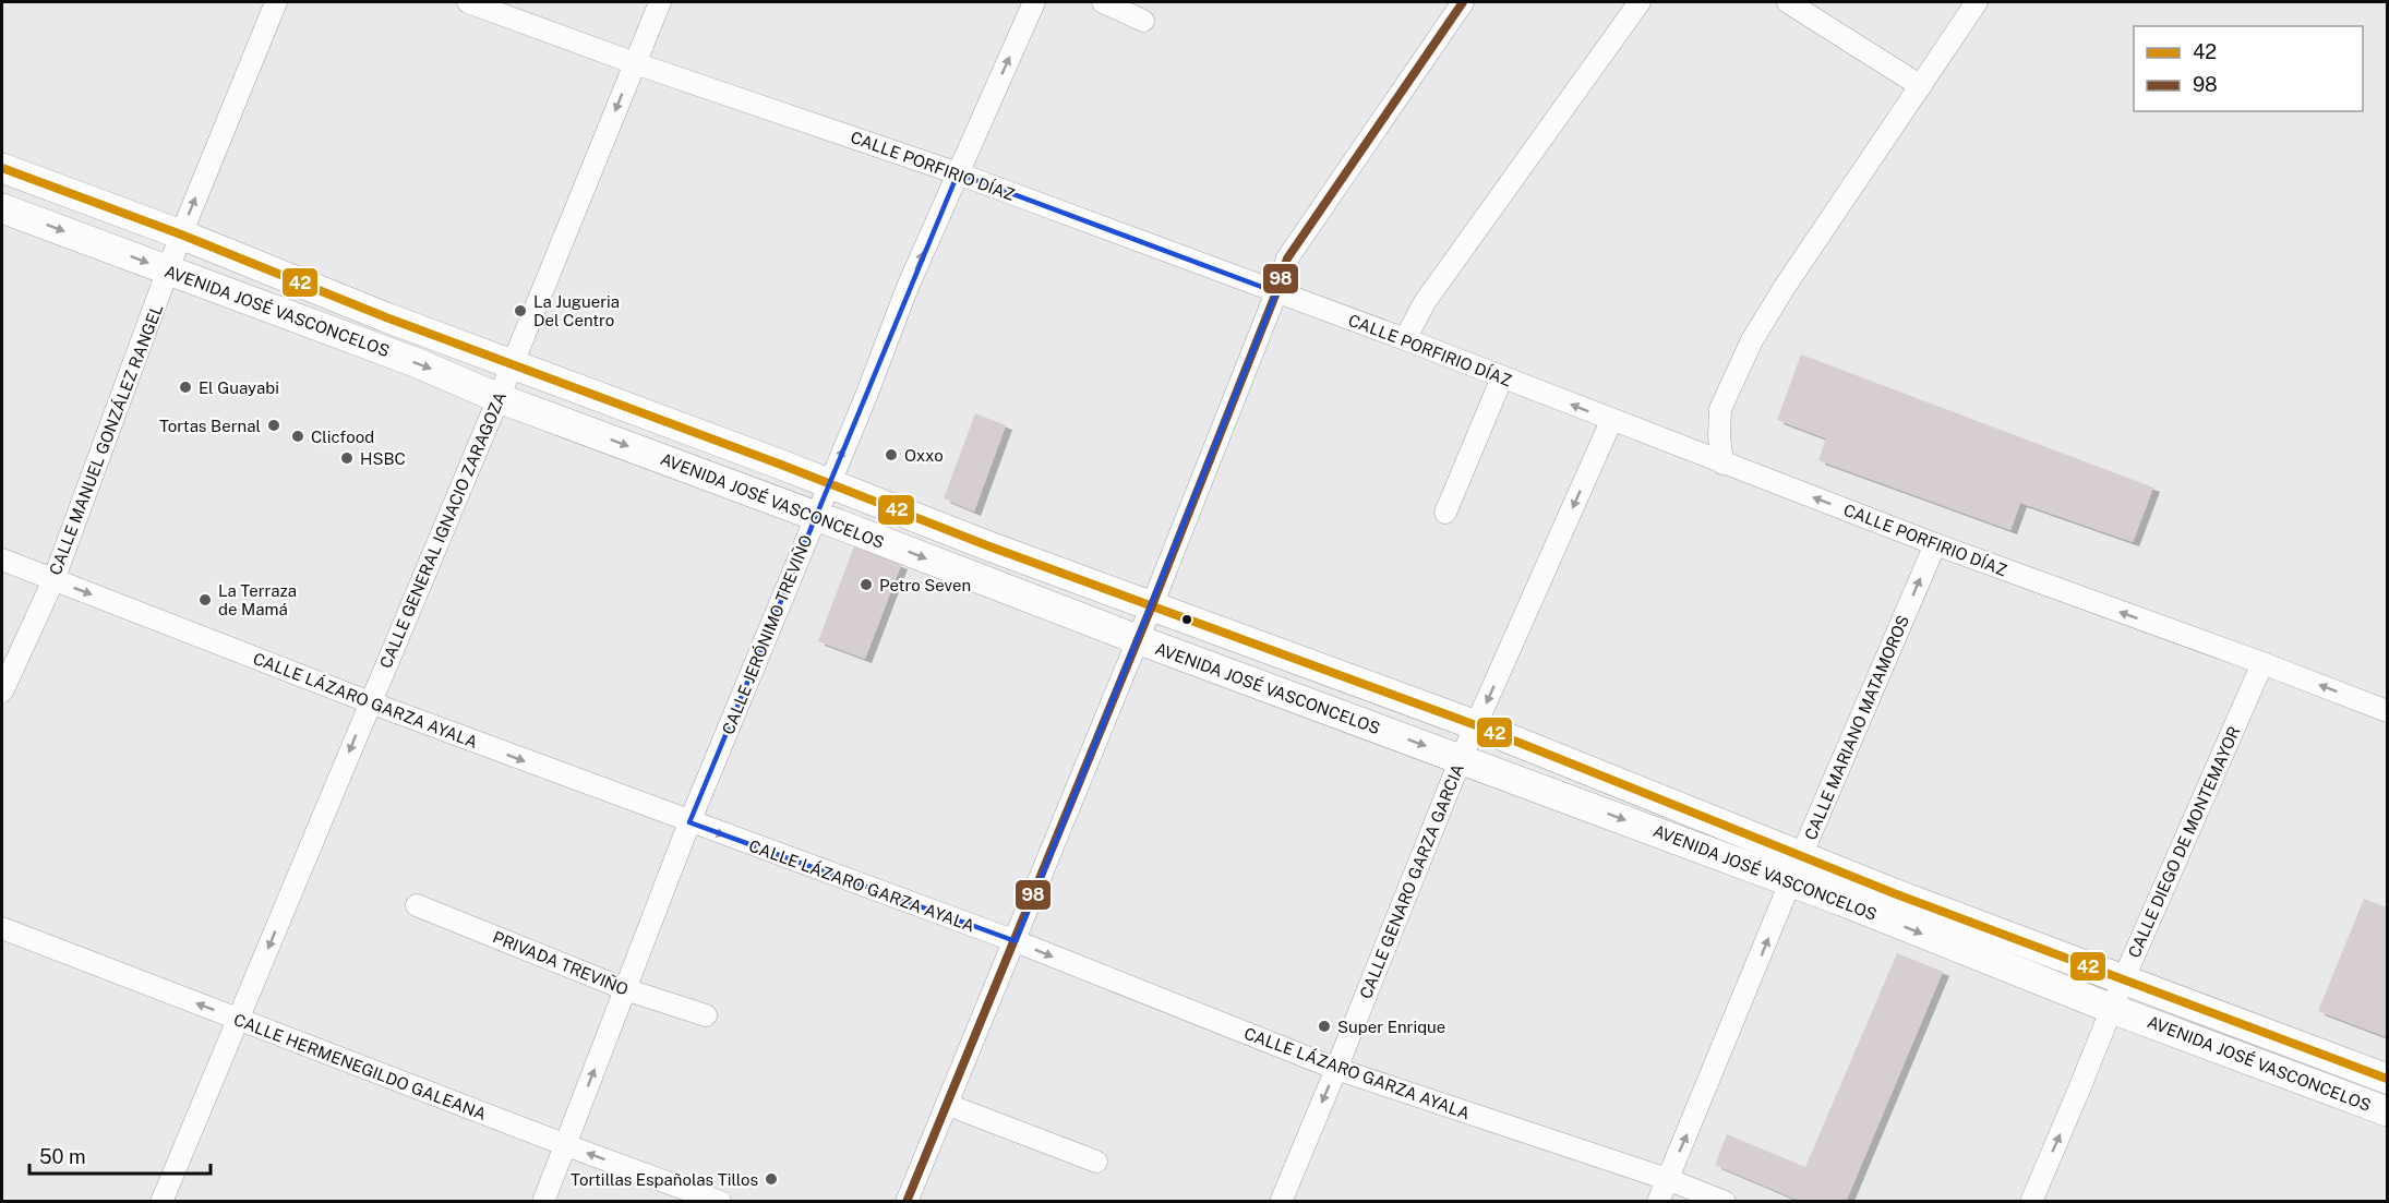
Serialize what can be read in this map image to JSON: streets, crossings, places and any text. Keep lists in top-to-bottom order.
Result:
{
  "streets": {
    "main road": ["AVENIDA JOSÉ VASCONCELOS"],
    "street": [
      "CALLE PORFIRIO DÍAZ",
      "CALLE MANUEL GONZÁLEZ RANGEL",
      "CALLE GENERAL IGNACIO ZARAGOZA",
      "CALLE JERÓNIMO TREVIÑO",
      "CALLE LÁZARO GARZA AYALA",
      "CALLE MARIANO MATAMOROS",
      "CALLE DIEGO DE MONTEMAYOR",
      "CALLE GENARO GARZA GARCIA",
      "PRIVADA TREVIÑO",
      "CALLE HERMENEGILDO GALEANA"
    ]
  },
  "crossings": [
    ["CALLE PORFIRIO DÍAZ", "CALLE GENERAL IGNACIO ZARAGOZA"],
    ["CALLE PORFIRIO DÍAZ", "CALLE JERÓNIMO TREVIÑO"],
    ["CALLE PORFIRIO DÍAZ", "CALLE MARIANO MATAMOROS"],
    ["CALLE PORFIRIO DÍAZ", "CALLE DIEGO DE MONTEMAYOR"],
    ["CALLE PORFIRIO DÍAZ", "CALLE GENARO GARZA GARCIA"],
    ["AVENIDA JOSÉ VASCONCELOS", "CALLE MANUEL GONZÁLEZ RANGEL"],
    ["AVENIDA JOSÉ VASCONCELOS", "CALLE GENERAL IGNACIO ZARAGOZA"],
    ["AVENIDA JOSÉ VASCONCELOS", "CALLE JERÓNIMO TREVIÑO"],
    ["AVENIDA JOSÉ VASCONCELOS", "CALLE MARIANO MATAMOROS"],
    ["AVENIDA JOSÉ VASCONCELOS", "CALLE DIEGO DE MONTEMAYOR"],
    ["AVENIDA JOSÉ VASCONCELOS", "CALLE GENARO GARZA GARCIA"],
    ["CALLE MANUEL GONZÁLEZ RANGEL", "CALLE LÁZARO GARZA AYALA"],
    ["CALLE GENERAL IGNACIO ZARAGOZA", "CALLE LÁZARO GARZA AYALA"],
    ["CALLE GENERAL IGNACIO ZARAGOZA", "CALLE HERMENEGILDO GALEANA"],
    ["CALLE JERÓNIMO TREVIÑO", "CALLE LÁZARO GARZA AYALA"],
    ["CALLE JERÓNIMO TREVIÑO", "PRIVADA TREVIÑO"],
    ["CALLE JERÓNIMO TREVIÑO", "CALLE HERMENEGILDO GALEANA"],
    ["CALLE LÁZARO GARZA AYALA", "CALLE MARIANO MATAMOROS"],
    ["CALLE LÁZARO GARZA AYALA", "CALLE GENARO GARZA GARCIA"]
  ],
  "one_way": [
    "CALLE PORFIRIO DÍAZ",
    "CALLE GENERAL IGNACIO ZARAGOZA",
    "CALLE JERÓNIMO TREVIÑO",
    "CALLE LÁZARO GARZA AYALA",
    "CALLE MARIANO MATAMOROS",
    "CALLE DIEGO DE MONTEMAYOR",
    "CALLE HERMENEGILDO GALEANA"
  ],
  "places": [
    "La Jugueria Del Centro",
    "El Guayabi",
    "Tortas Bernal",
    "Clicfood",
    "Oxxo",
    "HSBC",
    "Petro Seven",
    "La Terraza de Mamá",
    "Super Enrique",
    "Tortillas Españolas Tillos"
  ],
  "lines": ["transit line 98", "transit line 42"],
  "legend": ["42", "98"],
  "scale_bar": "50 m"
}
